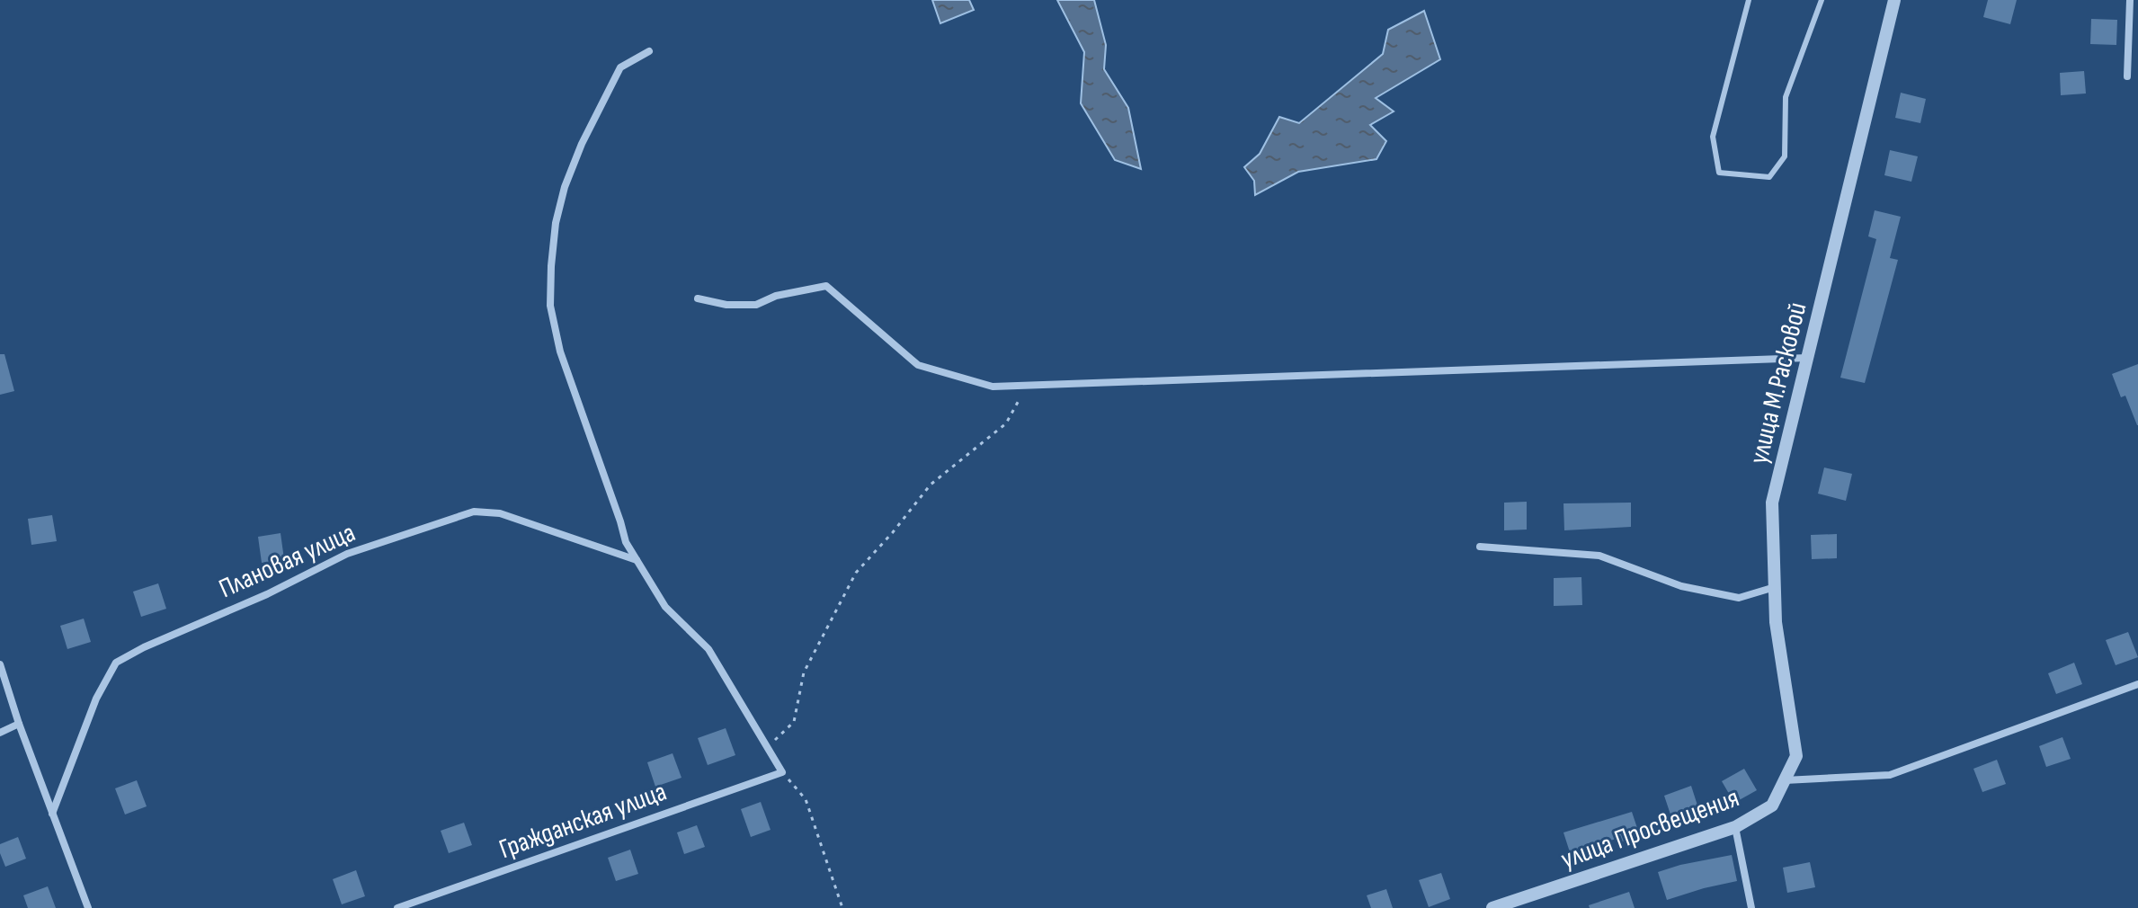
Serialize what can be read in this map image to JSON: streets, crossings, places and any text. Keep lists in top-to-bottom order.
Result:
{
  "streets": {
    "street": [
      "улица М.Расковой",
      "Плановая улица",
      "Гражданская улица",
      "улица Просвещения"
    ]
  },
  "crossings": [
    ["улица М.Расковой", "улица Просвещения"]
  ]
}
